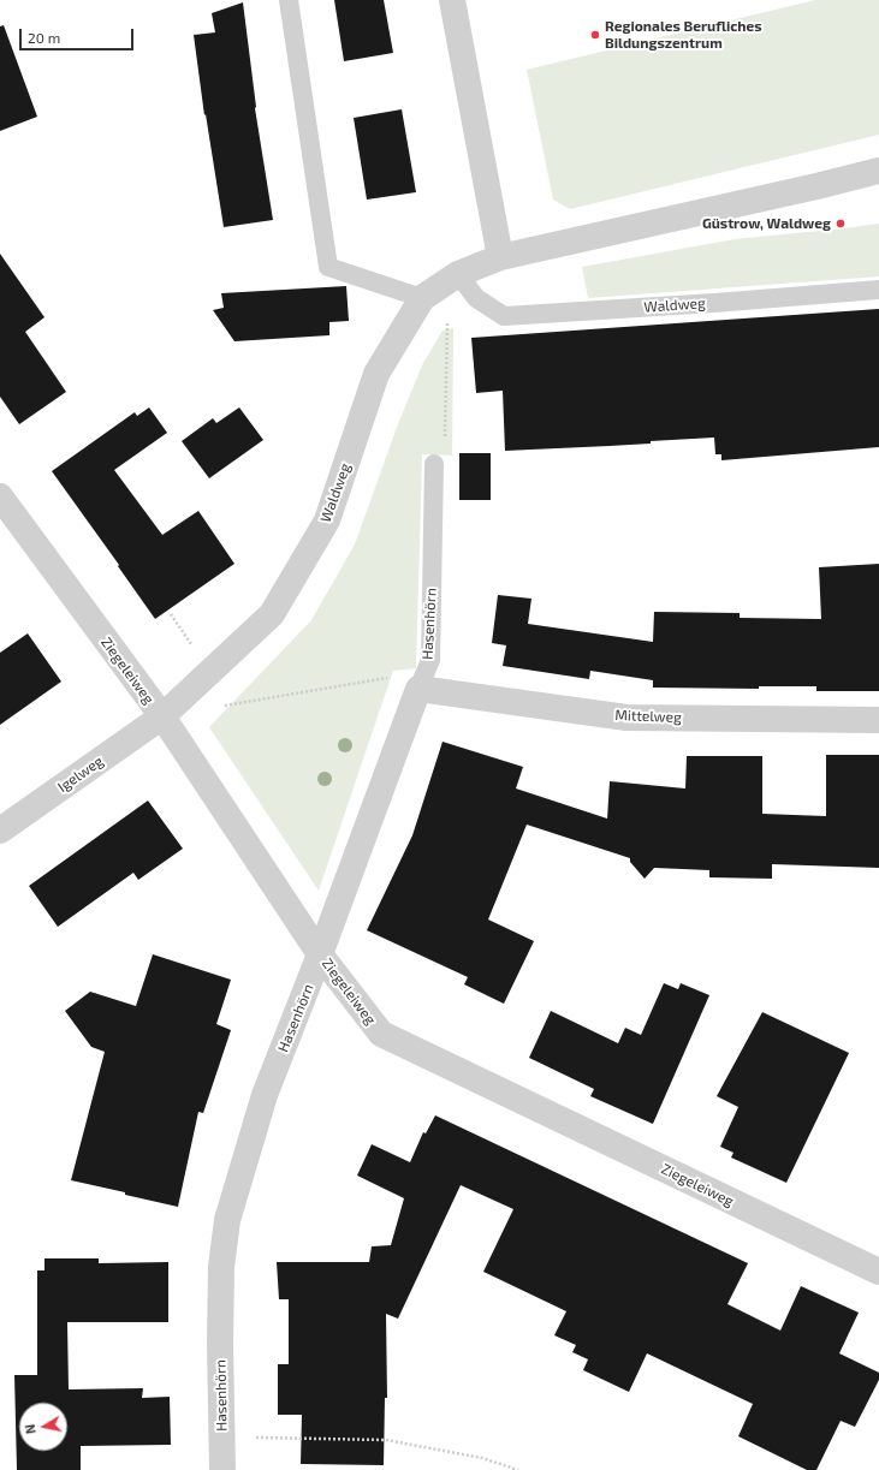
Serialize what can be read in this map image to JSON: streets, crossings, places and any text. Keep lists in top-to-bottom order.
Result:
{
  "streets": {
    "street": [
      "Waldweg",
      "Hasenhörn",
      "Ziegeleiweg",
      "Mittelweg",
      "Igelweg"
    ]
  },
  "crossings": [
    ["Waldweg", "Ziegeleiweg"],
    ["Waldweg", "Igelweg"],
    ["Hasenhörn", "Ziegeleiweg"],
    ["Hasenhörn", "Mittelweg"],
    ["Ziegeleiweg", "Igelweg"]
  ],
  "places": ["Regionales Berufliches Bildungszentrum", "Güstrow, Waldweg"],
  "scale_bar": "20 m",
  "north": "left"
}
